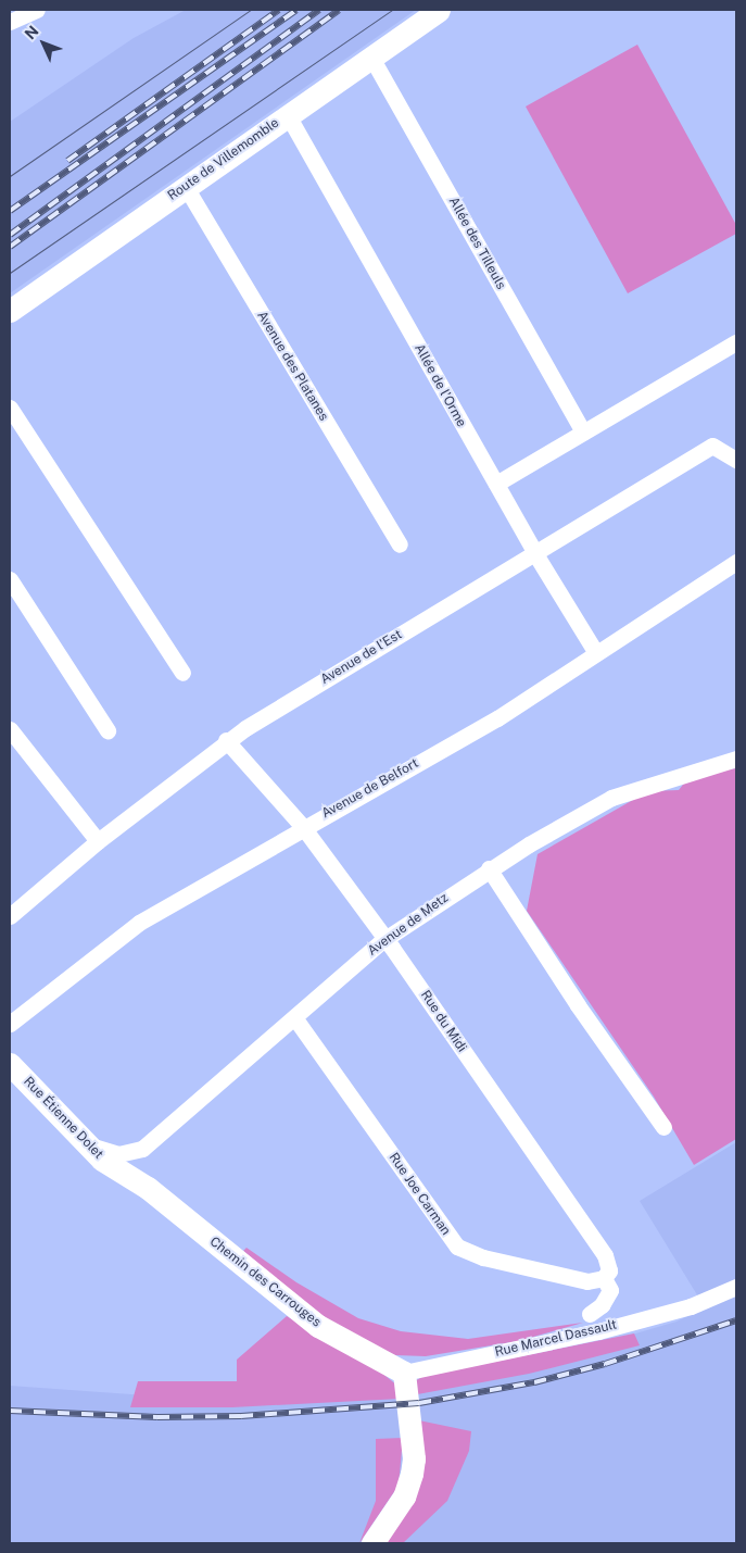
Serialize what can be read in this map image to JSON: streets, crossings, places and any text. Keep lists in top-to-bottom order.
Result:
{
  "streets": {
    "street": [
      "Route de Villemomble",
      "Allée des Tilleuls",
      "Avenue des Platanes",
      "Allée de l'Orme",
      "Avenue de l'Est",
      "Avenue de Belfort",
      "Avenue de Metz",
      "Rue du Midi",
      "Rue Étienne Dolet",
      "Rue Joe Carman",
      "Chemin des Carrouges",
      "Rue Marcel Dassault"
    ]
  },
  "crossings": [
    ["Route de Villemomble", "Allée des Tilleuls"],
    ["Route de Villemomble", "Avenue des Platanes"],
    ["Route de Villemomble", "Allée de l'Orme"],
    ["Allée de l'Orme", "Avenue de l'Est"],
    ["Allée de l'Orme", "Avenue de Belfort"],
    ["Avenue de l'Est", "Rue du Midi"],
    ["Avenue de Belfort", "Rue du Midi"],
    ["Avenue de Metz", "Rue du Midi"],
    ["Avenue de Metz", "Rue Étienne Dolet"],
    ["Avenue de Metz", "Rue Joe Carman"],
    ["Avenue de Metz", "Chemin des Carrouges"],
    ["Rue du Midi", "Rue Joe Carman"],
    ["Rue Étienne Dolet", "Chemin des Carrouges"],
    ["Chemin des Carrouges", "Rue Marcel Dassault"]
  ],
  "north": "top left"
}
